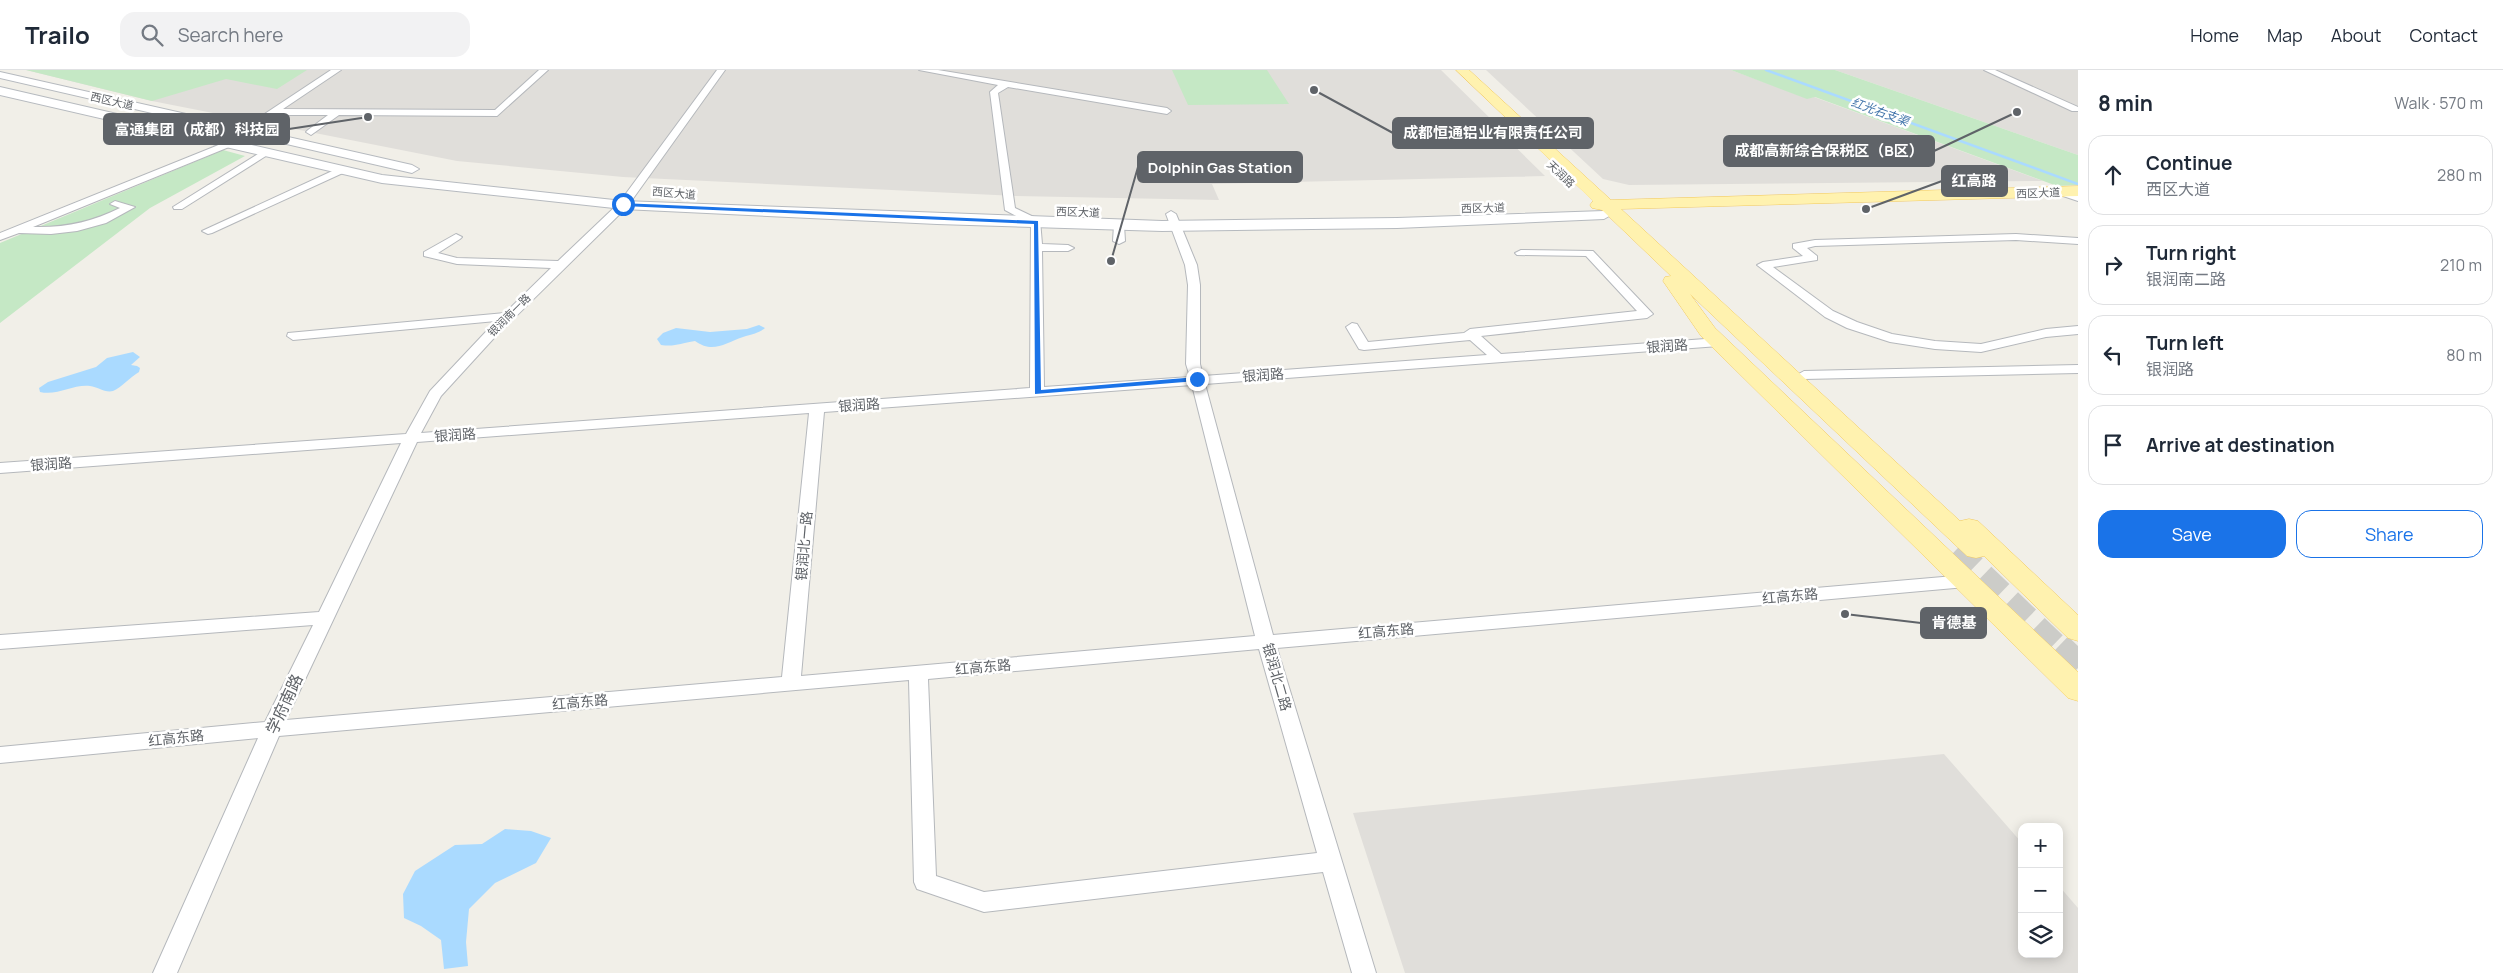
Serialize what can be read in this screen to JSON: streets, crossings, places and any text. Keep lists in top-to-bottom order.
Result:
{
  "streets": {
    "main road": ["西区大道", "天润路"],
    "street": [
      "银润南一路",
      "银润路",
      "银润北一路",
      "红高东路",
      "银润北二路",
      "学府南路"
    ]
  },
  "crossings": [
    ["西区大道", "天润路"],
    ["西区大道", "银润南一路"],
    ["银润南一路", "银润路"],
    ["银润南一路", "学府南路"],
    ["银润路", "银润北一路"],
    ["银润路", "银润北二路"],
    ["银润路", "学府南路"],
    ["银润北一路", "红高东路"],
    ["红高东路", "银润北二路"],
    ["红高东路", "学府南路"]
  ],
  "water": ["红光右支渠"],
  "places": [
    "成都恒通铝业有限责任公司",
    "成都高新综合保税区（B区）",
    "富通集团（成都）科技园",
    "红高路",
    "Dolphin Gas Station",
    "肯德基"
  ],
  "page": {
    "header": "Trailo",
    "search": "Search here",
    "nav": [
      "Home",
      "Map",
      "About",
      "Contact"
    ],
    "heading": ["8 min", "Walk · 570 m"],
    "list": [
      ["Continue", "西区大道", "280 m"],
      ["Turn right", "银润南二路", "210 m"],
      ["Turn left", "银润路", "80 m"],
      "Arrive at destination"
    ],
    "buttons": ["Save", "Share"],
    "map_buttons": ["+", "−"]
  }
}
